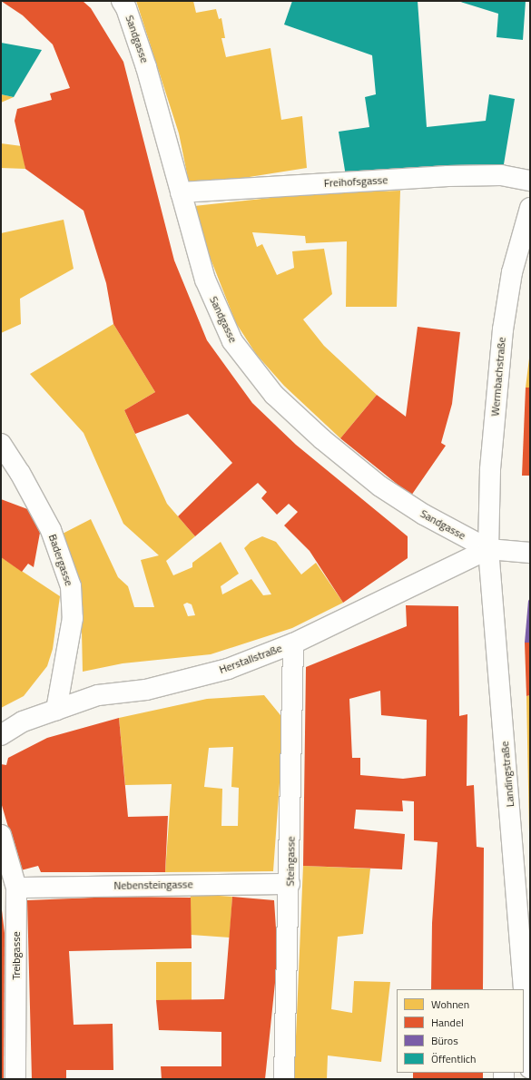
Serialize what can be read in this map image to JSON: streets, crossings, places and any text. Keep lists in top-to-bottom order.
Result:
{
  "streets": {
    "street": [
      "Sandgasse",
      "Freihofsgasse",
      "Wermbachstraße",
      "Badergasse",
      "Herstallstraße",
      "Landingstraße",
      "Steingasse",
      "Nebensteingasse",
      "Treibgasse"
    ]
  },
  "crossings": [
    ["Sandgasse", "Freihofsgasse"],
    ["Sandgasse", "Wermbachstraße"],
    ["Sandgasse", "Herstallstraße"],
    ["Sandgasse", "Landingstraße"],
    ["Wermbachstraße", "Herstallstraße"],
    ["Wermbachstraße", "Landingstraße"],
    ["Badergasse", "Herstallstraße"],
    ["Herstallstraße", "Landingstraße"],
    ["Herstallstraße", "Steingasse"],
    ["Steingasse", "Nebensteingasse"],
    ["Nebensteingasse", "Treibgasse"]
  ],
  "legend": [
    "Wohnen",
    "Handel",
    "Büros",
    "Öffentlich"
  ]
}
